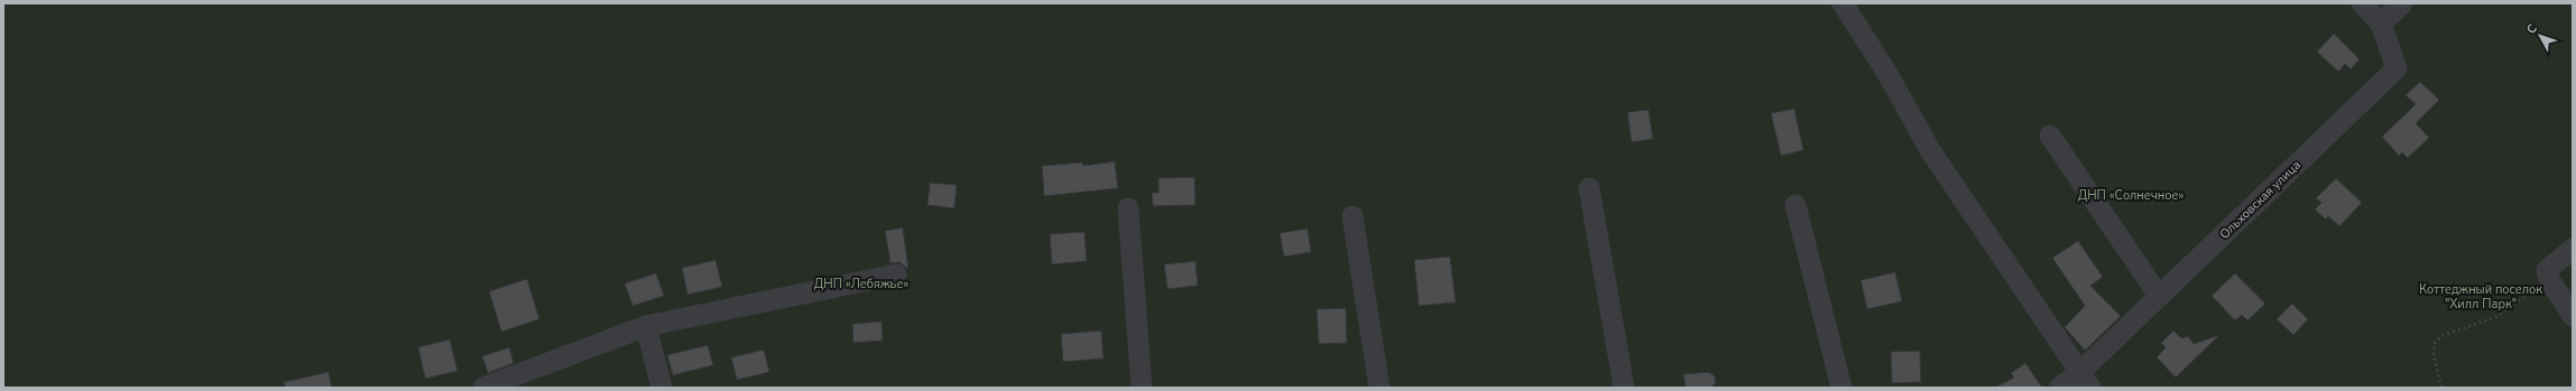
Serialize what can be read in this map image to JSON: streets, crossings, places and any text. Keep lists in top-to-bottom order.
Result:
{
  "streets": {
    "street": ["Ольховская улица"]
  },
  "parks": ["ДНП «Солнечное»", "ДНП «Лебяжье»", "Коттеджный поселок \"Хилл Парк\""],
  "north": "top left"
}
